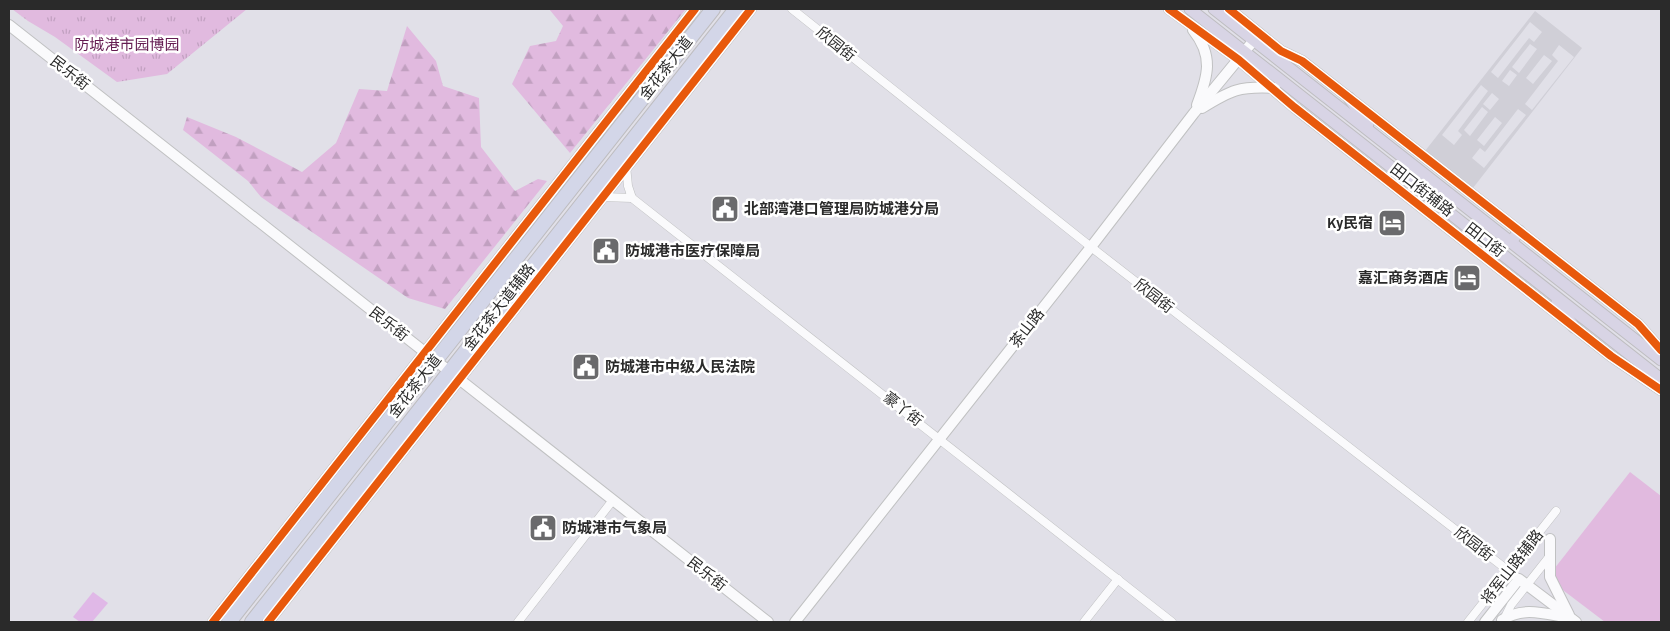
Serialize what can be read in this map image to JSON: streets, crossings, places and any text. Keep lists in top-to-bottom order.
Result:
{
  "streets": {
    "highway": ["金花茶大道"],
    "main road": ["田口街"],
    "street": [
      "欣园街",
      "民乐街",
      "田口街辅路",
      "茶山路",
      "豪丫街",
      "将军山路辅路"
    ],
    "cycle path": ["金花茶大道辅路"]
  },
  "crossings": [
    ["欣园街", "茶山路"],
    ["欣园街", "将军山路辅路"],
    ["金花茶大道", "民乐街"],
    ["田口街辅路", "田口街"],
    ["田口街辅路", "茶山路"],
    ["田口街", "茶山路"],
    ["茶山路", "豪丫街"]
  ],
  "parks": ["防城港市园博园"],
  "places": {
    "public building": [
      "北部湾港口管理局防城港分局",
      "防城港市医疗保障局",
      "防城港市中级人民法院",
      "防城港市气象局"
    ],
    "hotel": ["Ky民宿", "嘉汇商务酒店"]
  }
}
